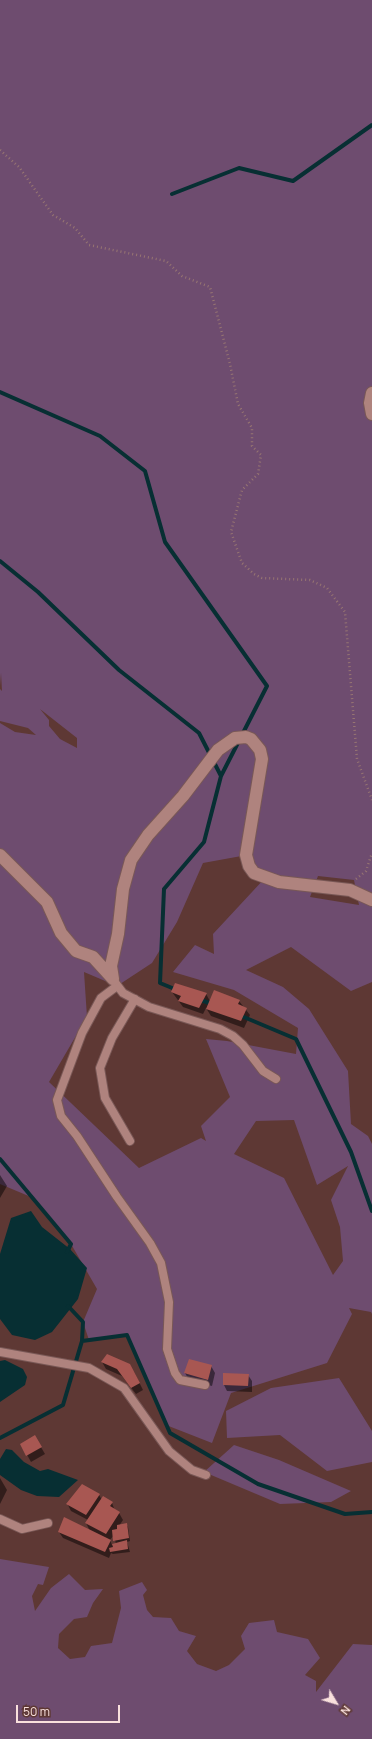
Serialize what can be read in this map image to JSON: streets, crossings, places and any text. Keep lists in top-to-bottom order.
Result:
{
  "scale_bar": "50 m",
  "north": "bottom right"
}
